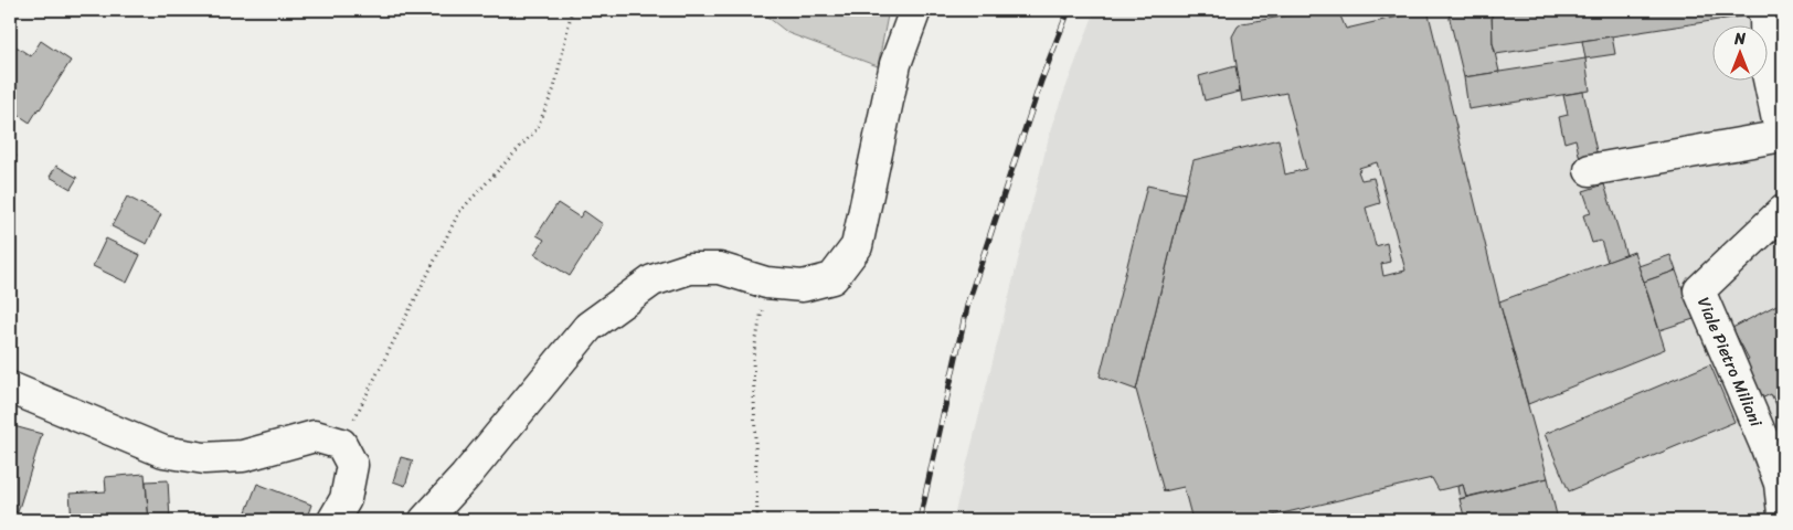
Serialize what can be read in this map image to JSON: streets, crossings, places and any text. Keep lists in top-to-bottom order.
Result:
{
  "streets": {
    "street": ["Viale Pietro Miliani"]
  },
  "north": "top"
}
